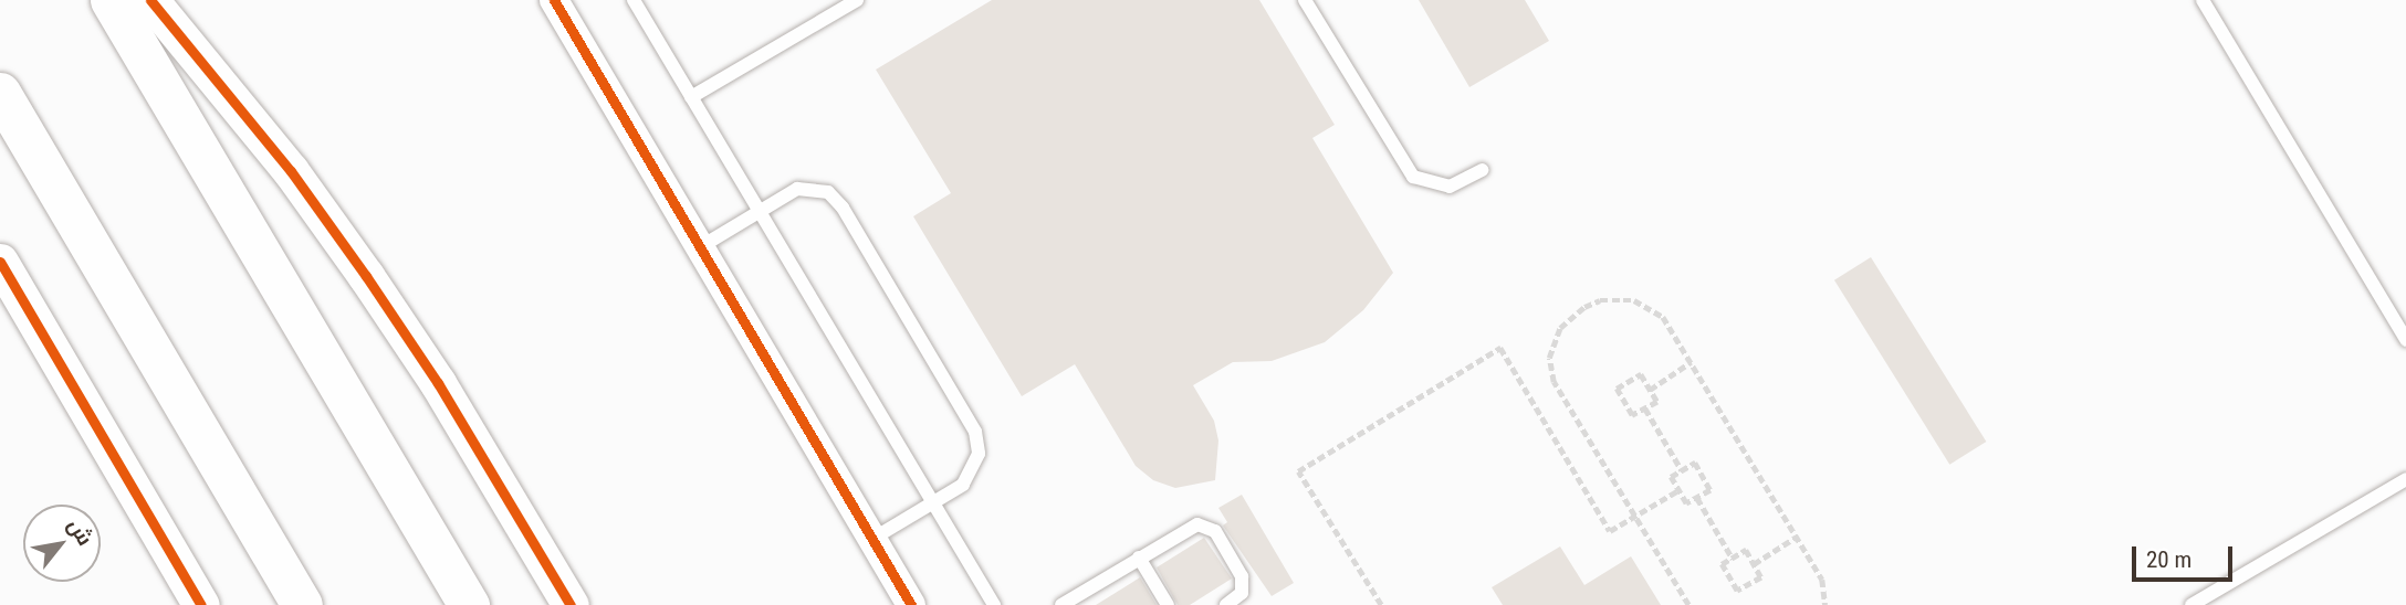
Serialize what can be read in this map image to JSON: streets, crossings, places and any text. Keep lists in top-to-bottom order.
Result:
{
  "scale_bar": "20 m",
  "north": "top right"
}
